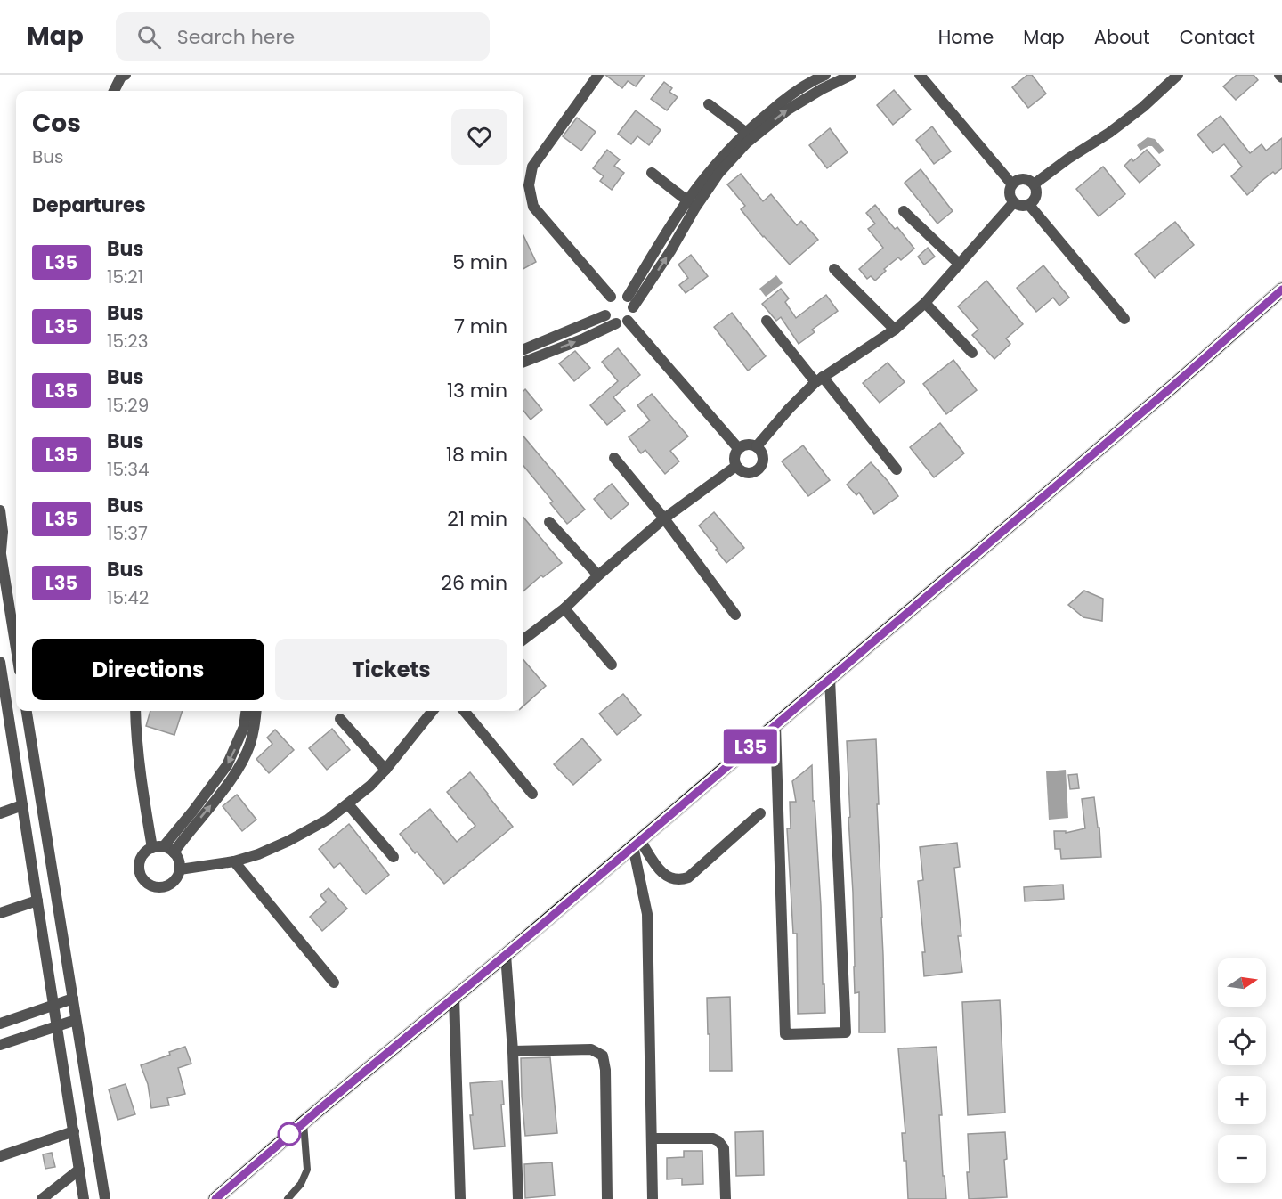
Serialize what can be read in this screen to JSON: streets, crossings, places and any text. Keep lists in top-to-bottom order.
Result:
{
  "lines": ["bus line L35"],
  "north": "right",
  "page": {
    "header": "Map",
    "search": "Search here",
    "nav": [
      "Home",
      "Map",
      "About",
      "Contact"
    ],
    "on_map": "L35",
    "heading": [
      ["Cos", "Bus"],
      "Departures"
    ],
    "list": [
      {
        "mark": "L35",
        "name": "Bus",
        "note": "15:21",
        "value": "5 min"
      },
      {
        "mark": "L35",
        "name": "Bus",
        "note": "15:23",
        "value": "7 min"
      },
      {
        "mark": "L35",
        "name": "Bus",
        "note": "15:29",
        "value": "13 min"
      },
      {
        "mark": "L35",
        "name": "Bus",
        "note": "15:34",
        "value": "18 min"
      },
      {
        "mark": "L35",
        "name": "Bus",
        "note": "15:37",
        "value": "21 min"
      },
      {
        "mark": "L35",
        "name": "Bus",
        "note": "15:42",
        "value": "26 min"
      }
    ],
    "buttons": ["Directions", "Tickets"],
    "map_buttons": ["+", "−"]
  }
}
